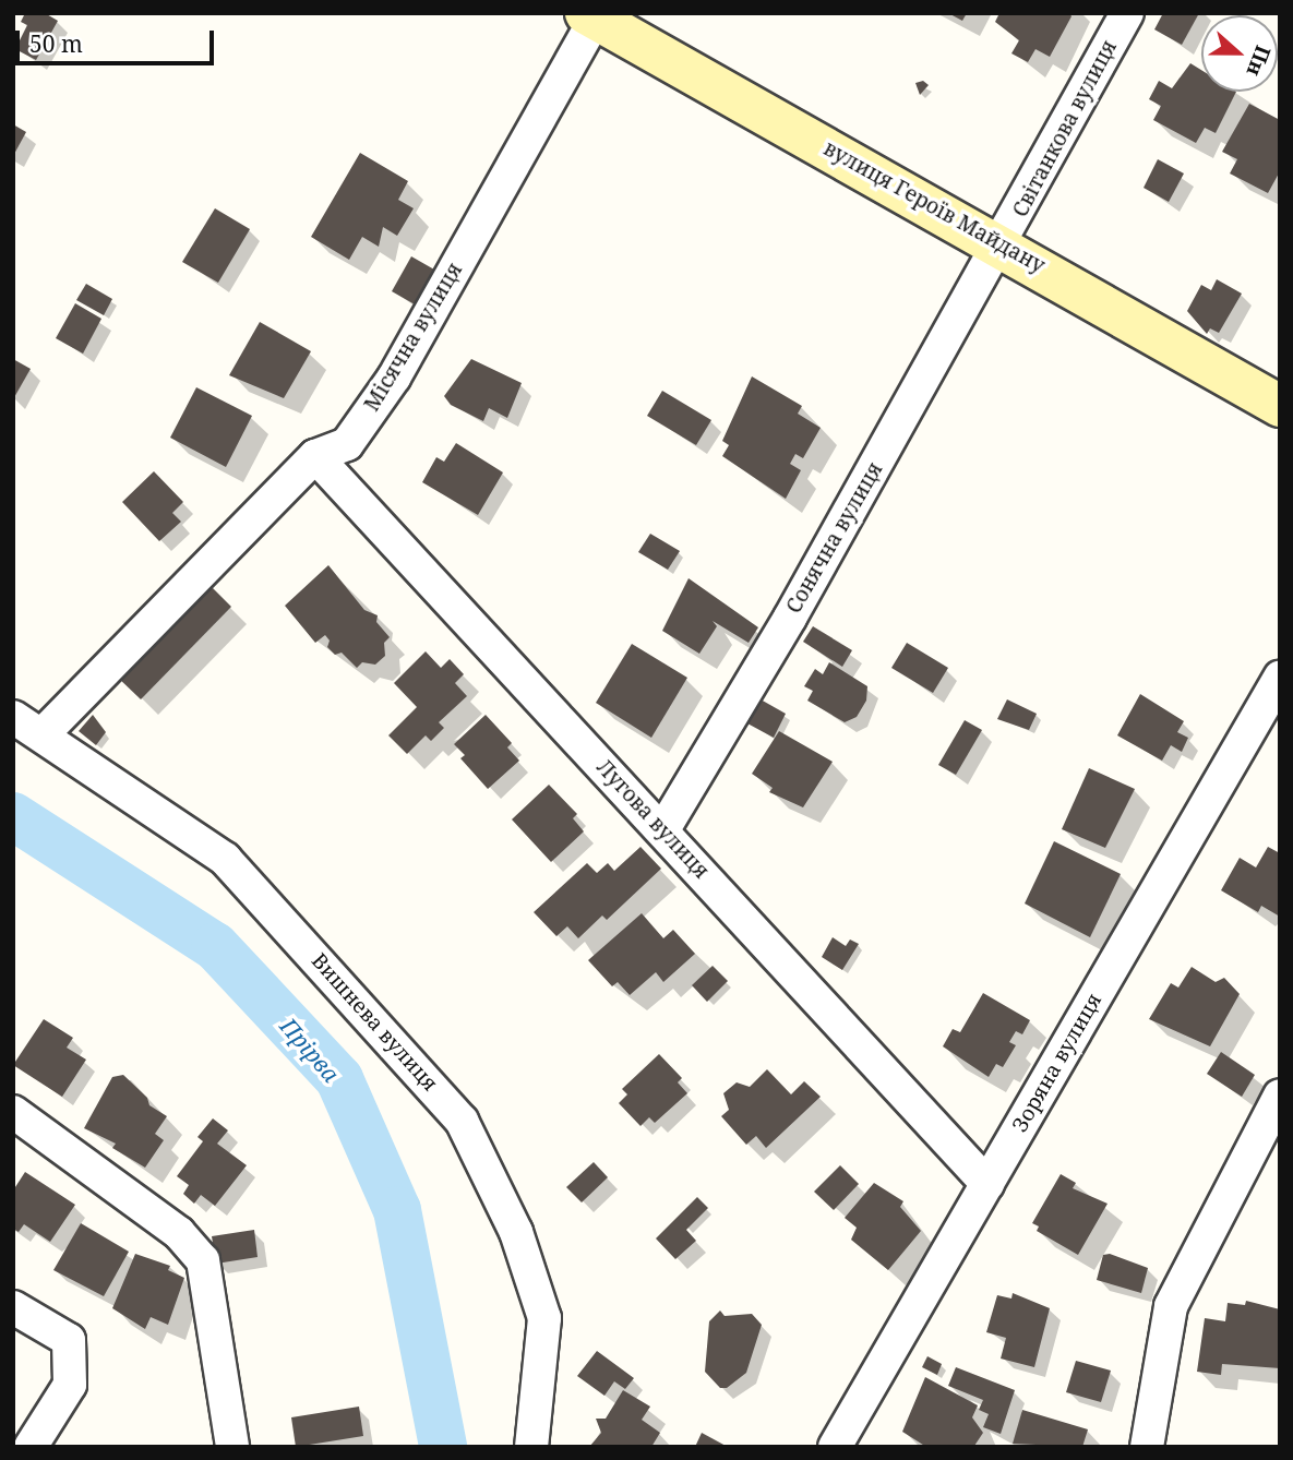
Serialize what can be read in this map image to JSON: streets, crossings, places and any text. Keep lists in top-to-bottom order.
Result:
{
  "streets": {
    "street": [
      "Світанкова вулиця",
      "вулиця Героїв Майдану",
      "Місячна вулиця",
      "Сонячна вулиця",
      "Лугова вулиця",
      "Вишнева вулиця",
      "Зоряна вулиця"
    ]
  },
  "crossings": [
    ["Світанкова вулиця", "вулиця Героїв Майдану"],
    ["Світанкова вулиця", "Сонячна вулиця"],
    ["вулиця Героїв Майдану", "Місячна вулиця"],
    ["вулиця Героїв Майдану", "Сонячна вулиця"],
    ["Місячна вулиця", "Лугова вулиця"],
    ["Місячна вулиця", "Вишнева вулиця"],
    ["Сонячна вулиця", "Лугова вулиця"],
    ["Лугова вулиця", "Зоряна вулиця"]
  ],
  "water": ["Прірва"],
  "scale_bar": "50 m",
  "north": "right"
}
